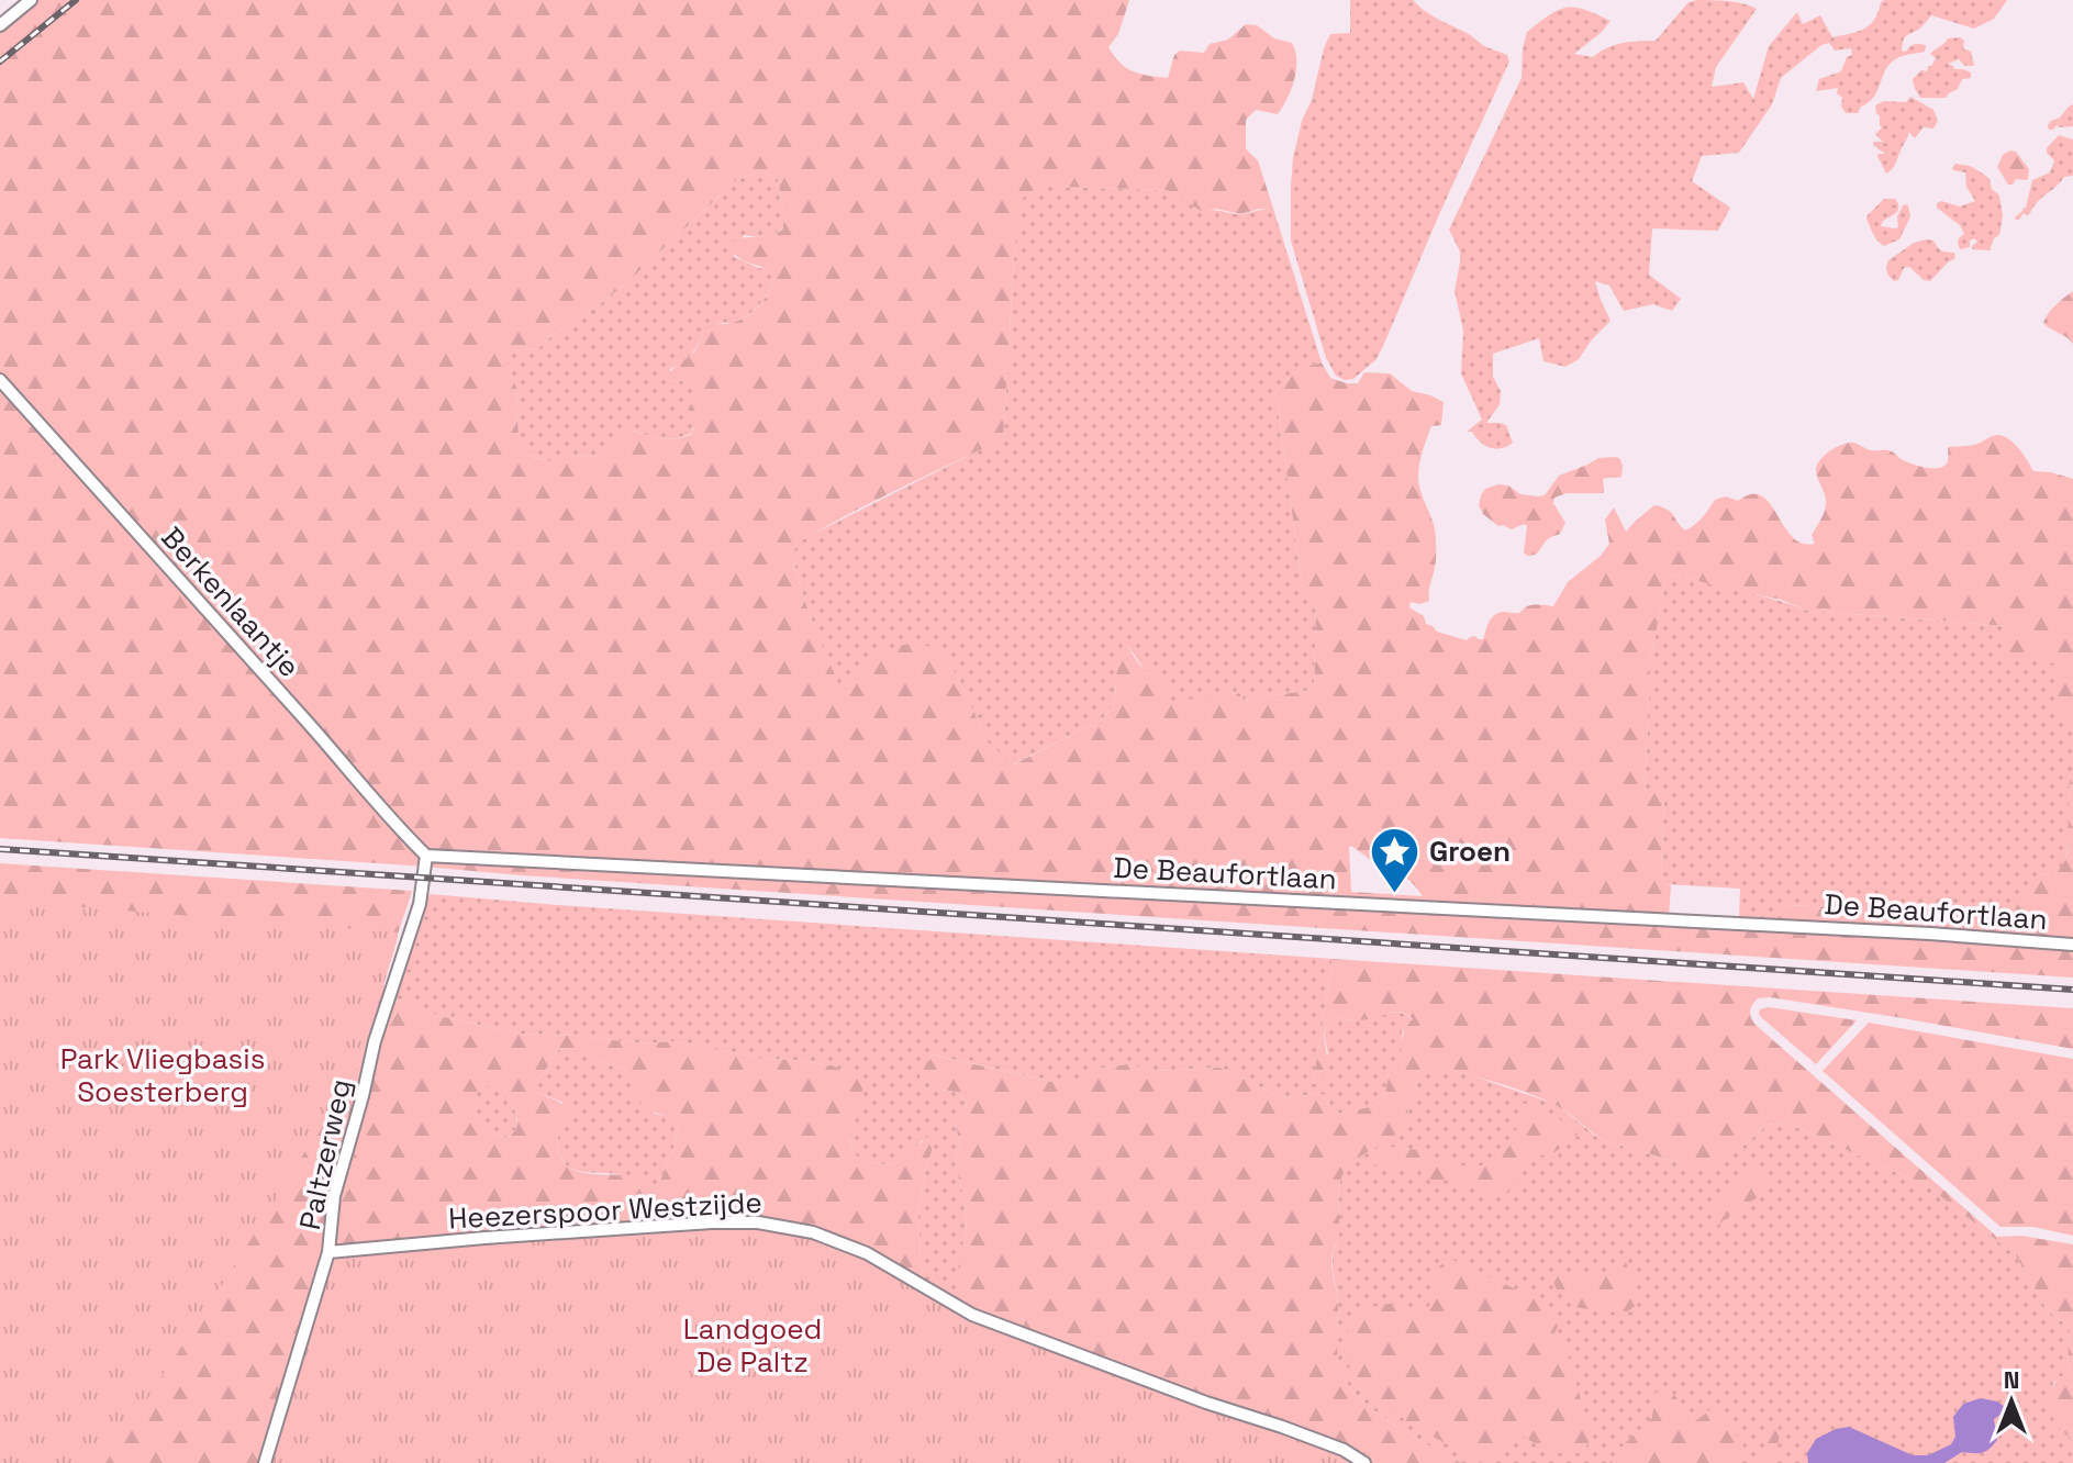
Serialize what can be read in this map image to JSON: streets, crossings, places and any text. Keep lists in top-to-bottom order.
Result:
{
  "streets": {
    "street": [
      "Berkenlaantje",
      "De Beaufortlaan",
      "Paltzerweg",
      "Heezerspoor Westzijde"
    ]
  },
  "crossings": [
    ["Berkenlaantje", "De Beaufortlaan"],
    ["Berkenlaantje", "Paltzerweg"],
    ["De Beaufortlaan", "Paltzerweg"],
    ["Paltzerweg", "Heezerspoor Westzijde"]
  ],
  "parks": ["Park Vliegbasis Soesterberg", "Landgoed De Paltz"],
  "places": {
    "place": ["Groen"]
  },
  "north": "top"
}
